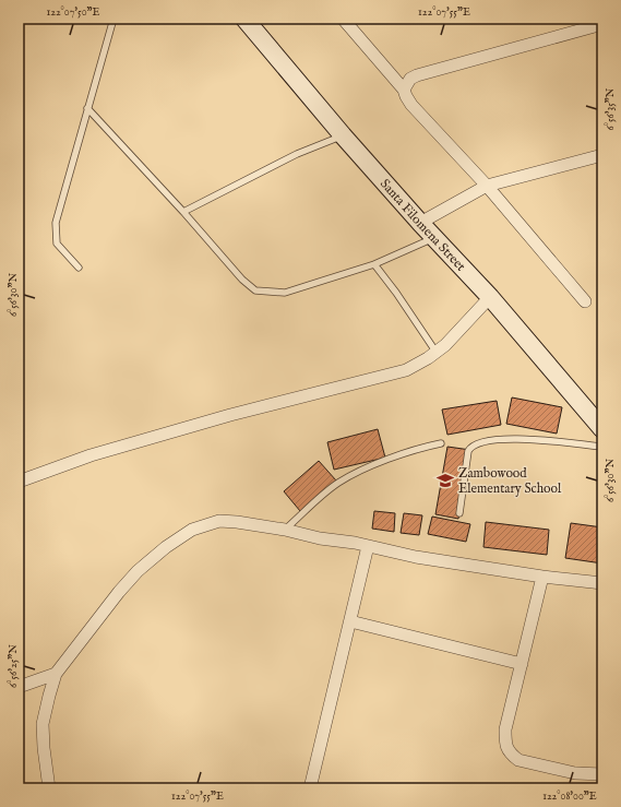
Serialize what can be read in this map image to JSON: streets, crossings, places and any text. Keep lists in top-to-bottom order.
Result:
{
  "streets": {
    "main road": ["Santa Filomena Street"]
  },
  "places": {
    "school or university": ["Zambowood Elementary School"]
  },
  "coordinates": [
    "122°07'50\"E",
    "122°07'55\"E",
    "6°56'35\"N",
    "6°56'30\"N",
    "6°56'25\"N",
    "122°08'00\"E"
  ]
}
